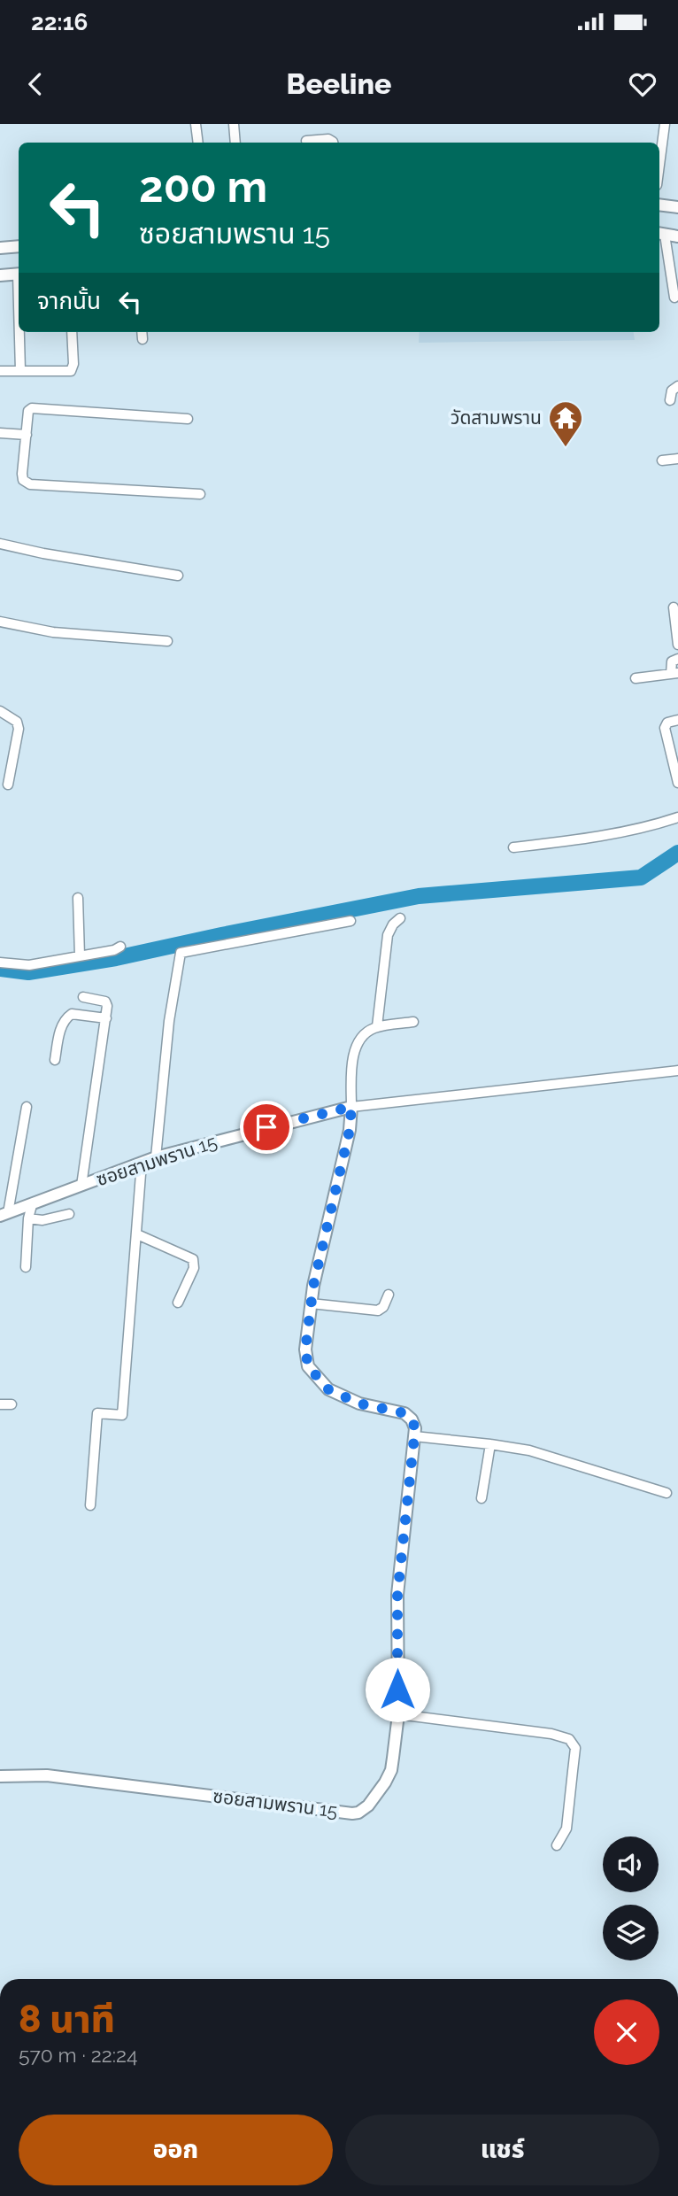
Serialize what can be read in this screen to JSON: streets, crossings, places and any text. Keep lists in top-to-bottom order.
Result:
{
  "streets": {
    "street": ["ซอยสามพราน 15"]
  },
  "places": {
    "temple": ["วัดสามพราน"]
  },
  "page": {
    "status": "22:16",
    "header": "Beeline",
    "turn": ["200 m", "ซอยสามพราน 15"],
    "then": "จากนั้น",
    "heading": ["8 นาที", "570 m · 22:24"],
    "buttons": ["ออก", "แชร์"]
  }
}
